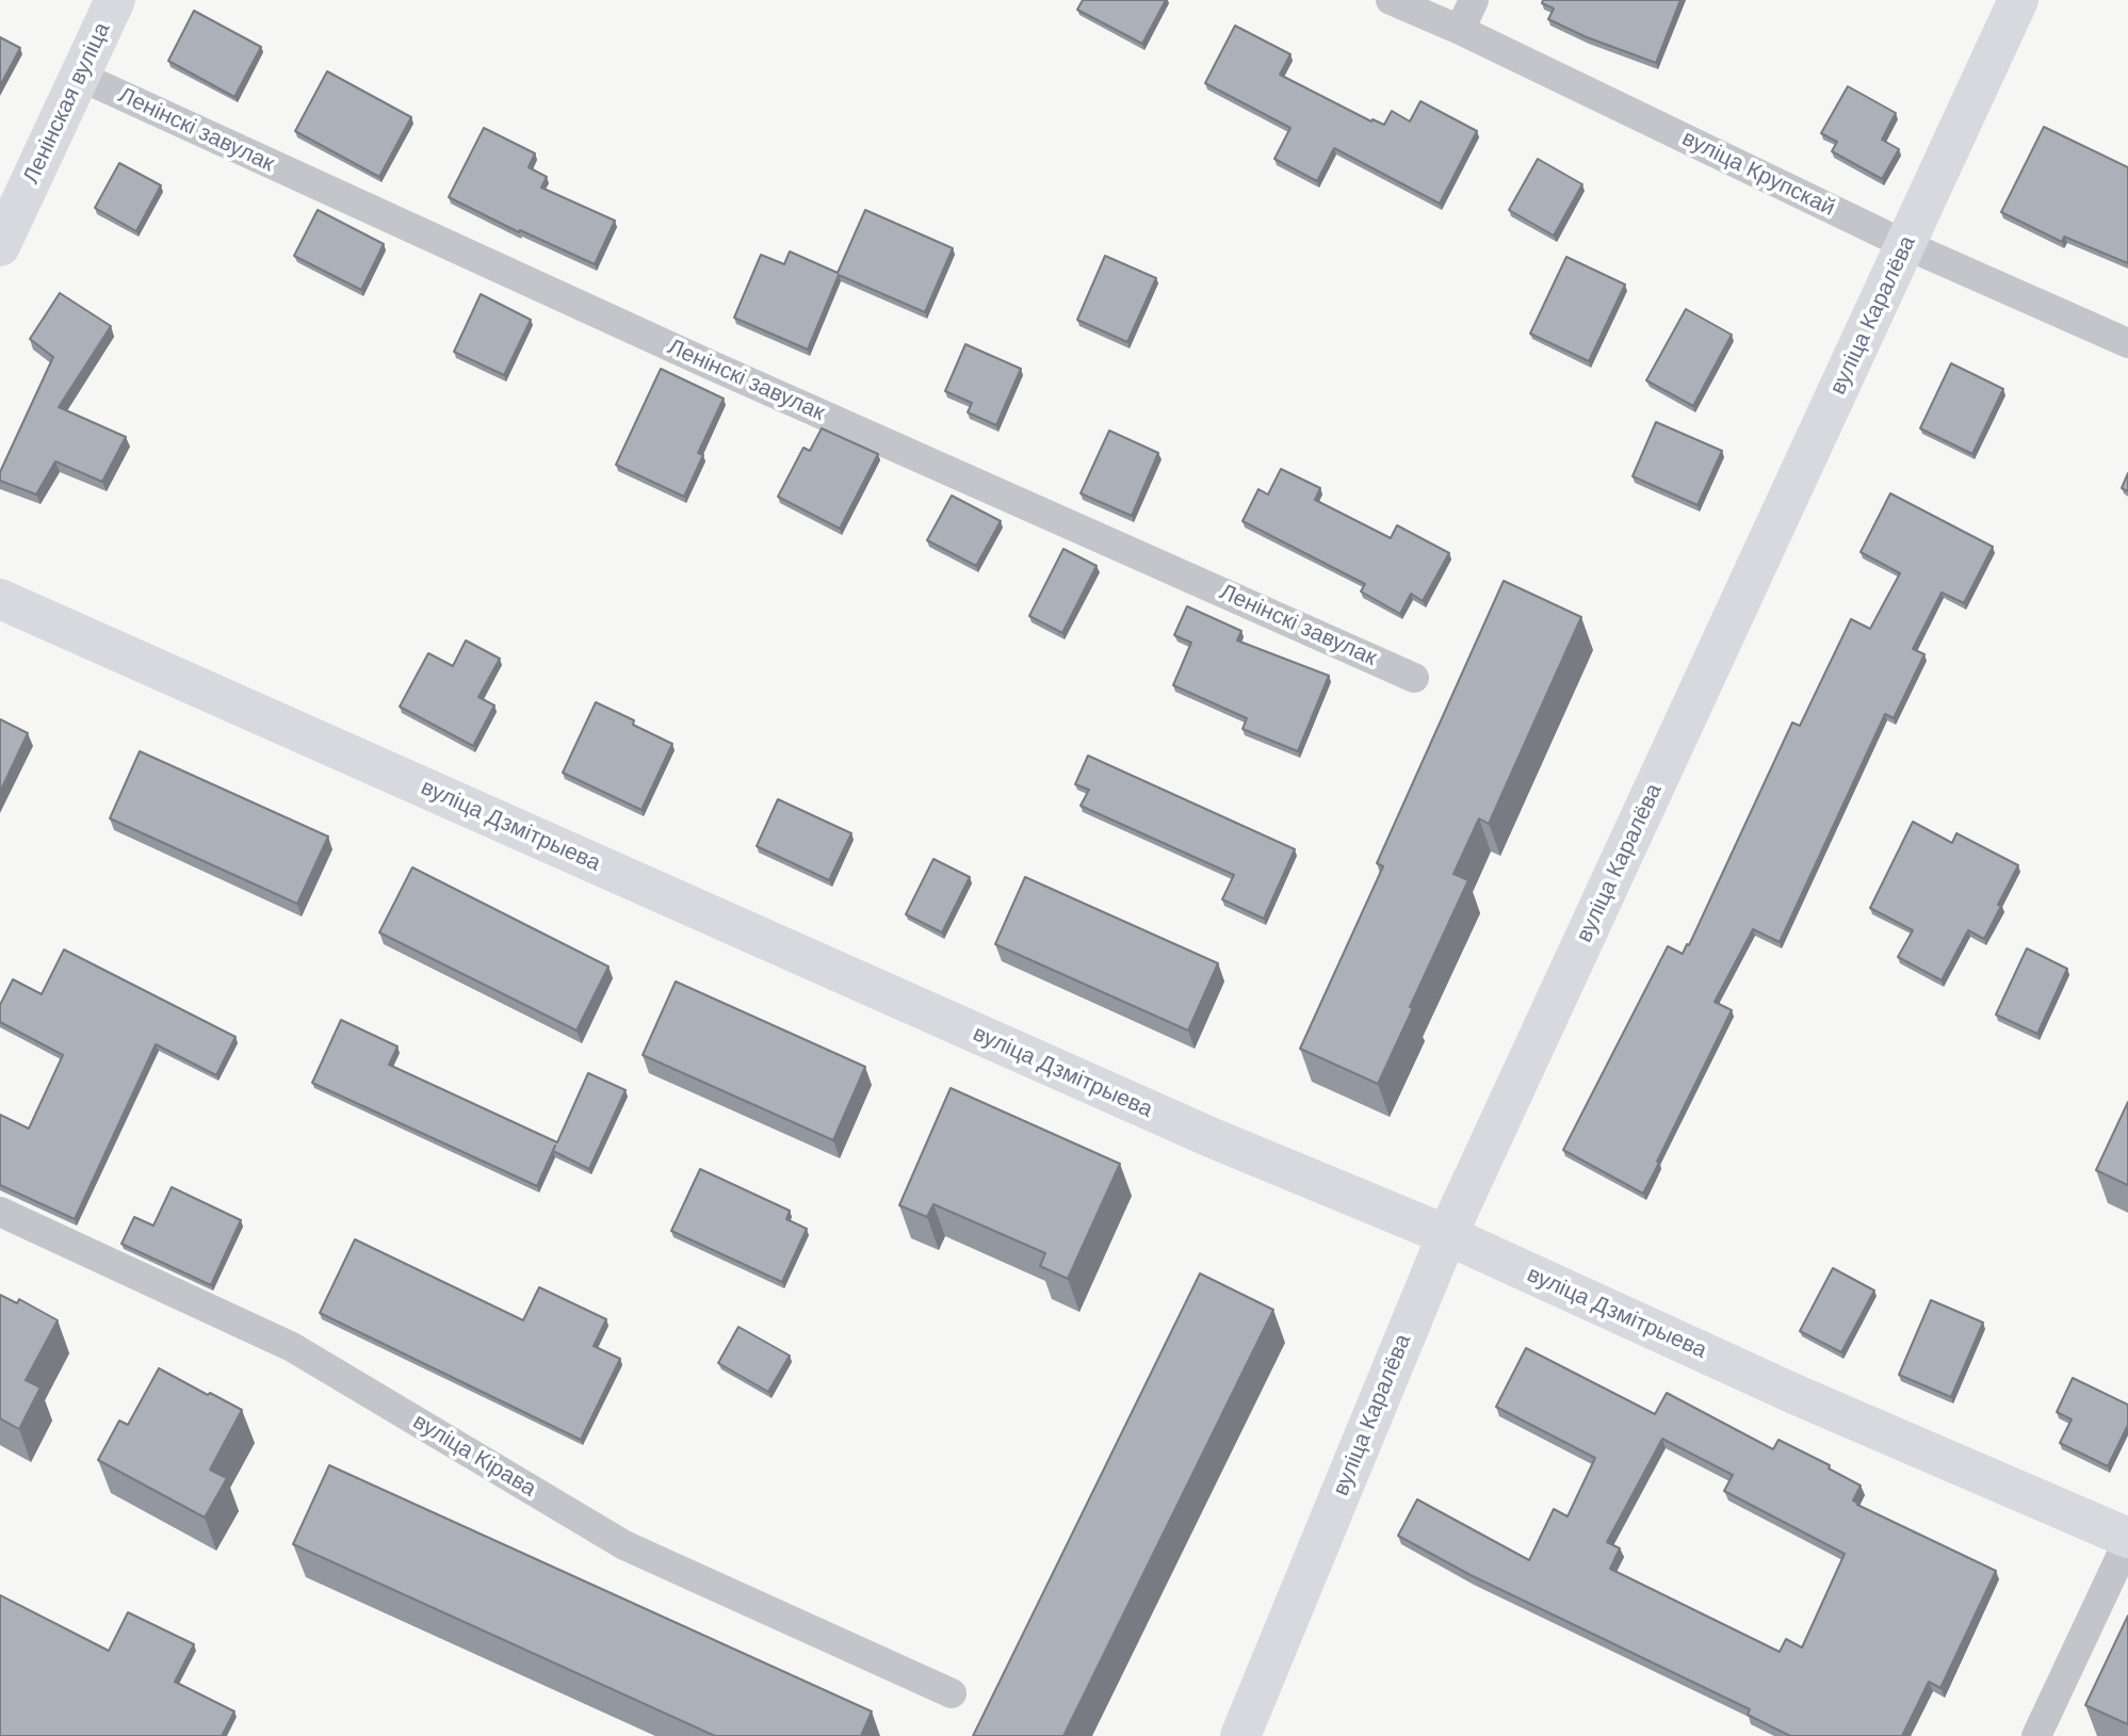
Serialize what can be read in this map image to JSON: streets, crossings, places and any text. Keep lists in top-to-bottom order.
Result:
{
  "streets": {
    "street": [
      "Ленінская вуліца",
      "Ленінскі завулак",
      "вуліца Крупскай",
      "вуліца Каралёва",
      "вуліца Дзмітрыева",
      "вуліца Кірава"
    ]
  },
  "crossings": [
    ["Ленінская вуліца", "Ленінскі завулак"],
    ["вуліца Крупскай", "вуліца Каралёва"],
    ["вуліца Каралёва", "вуліца Дзмітрыева"]
  ]
}
